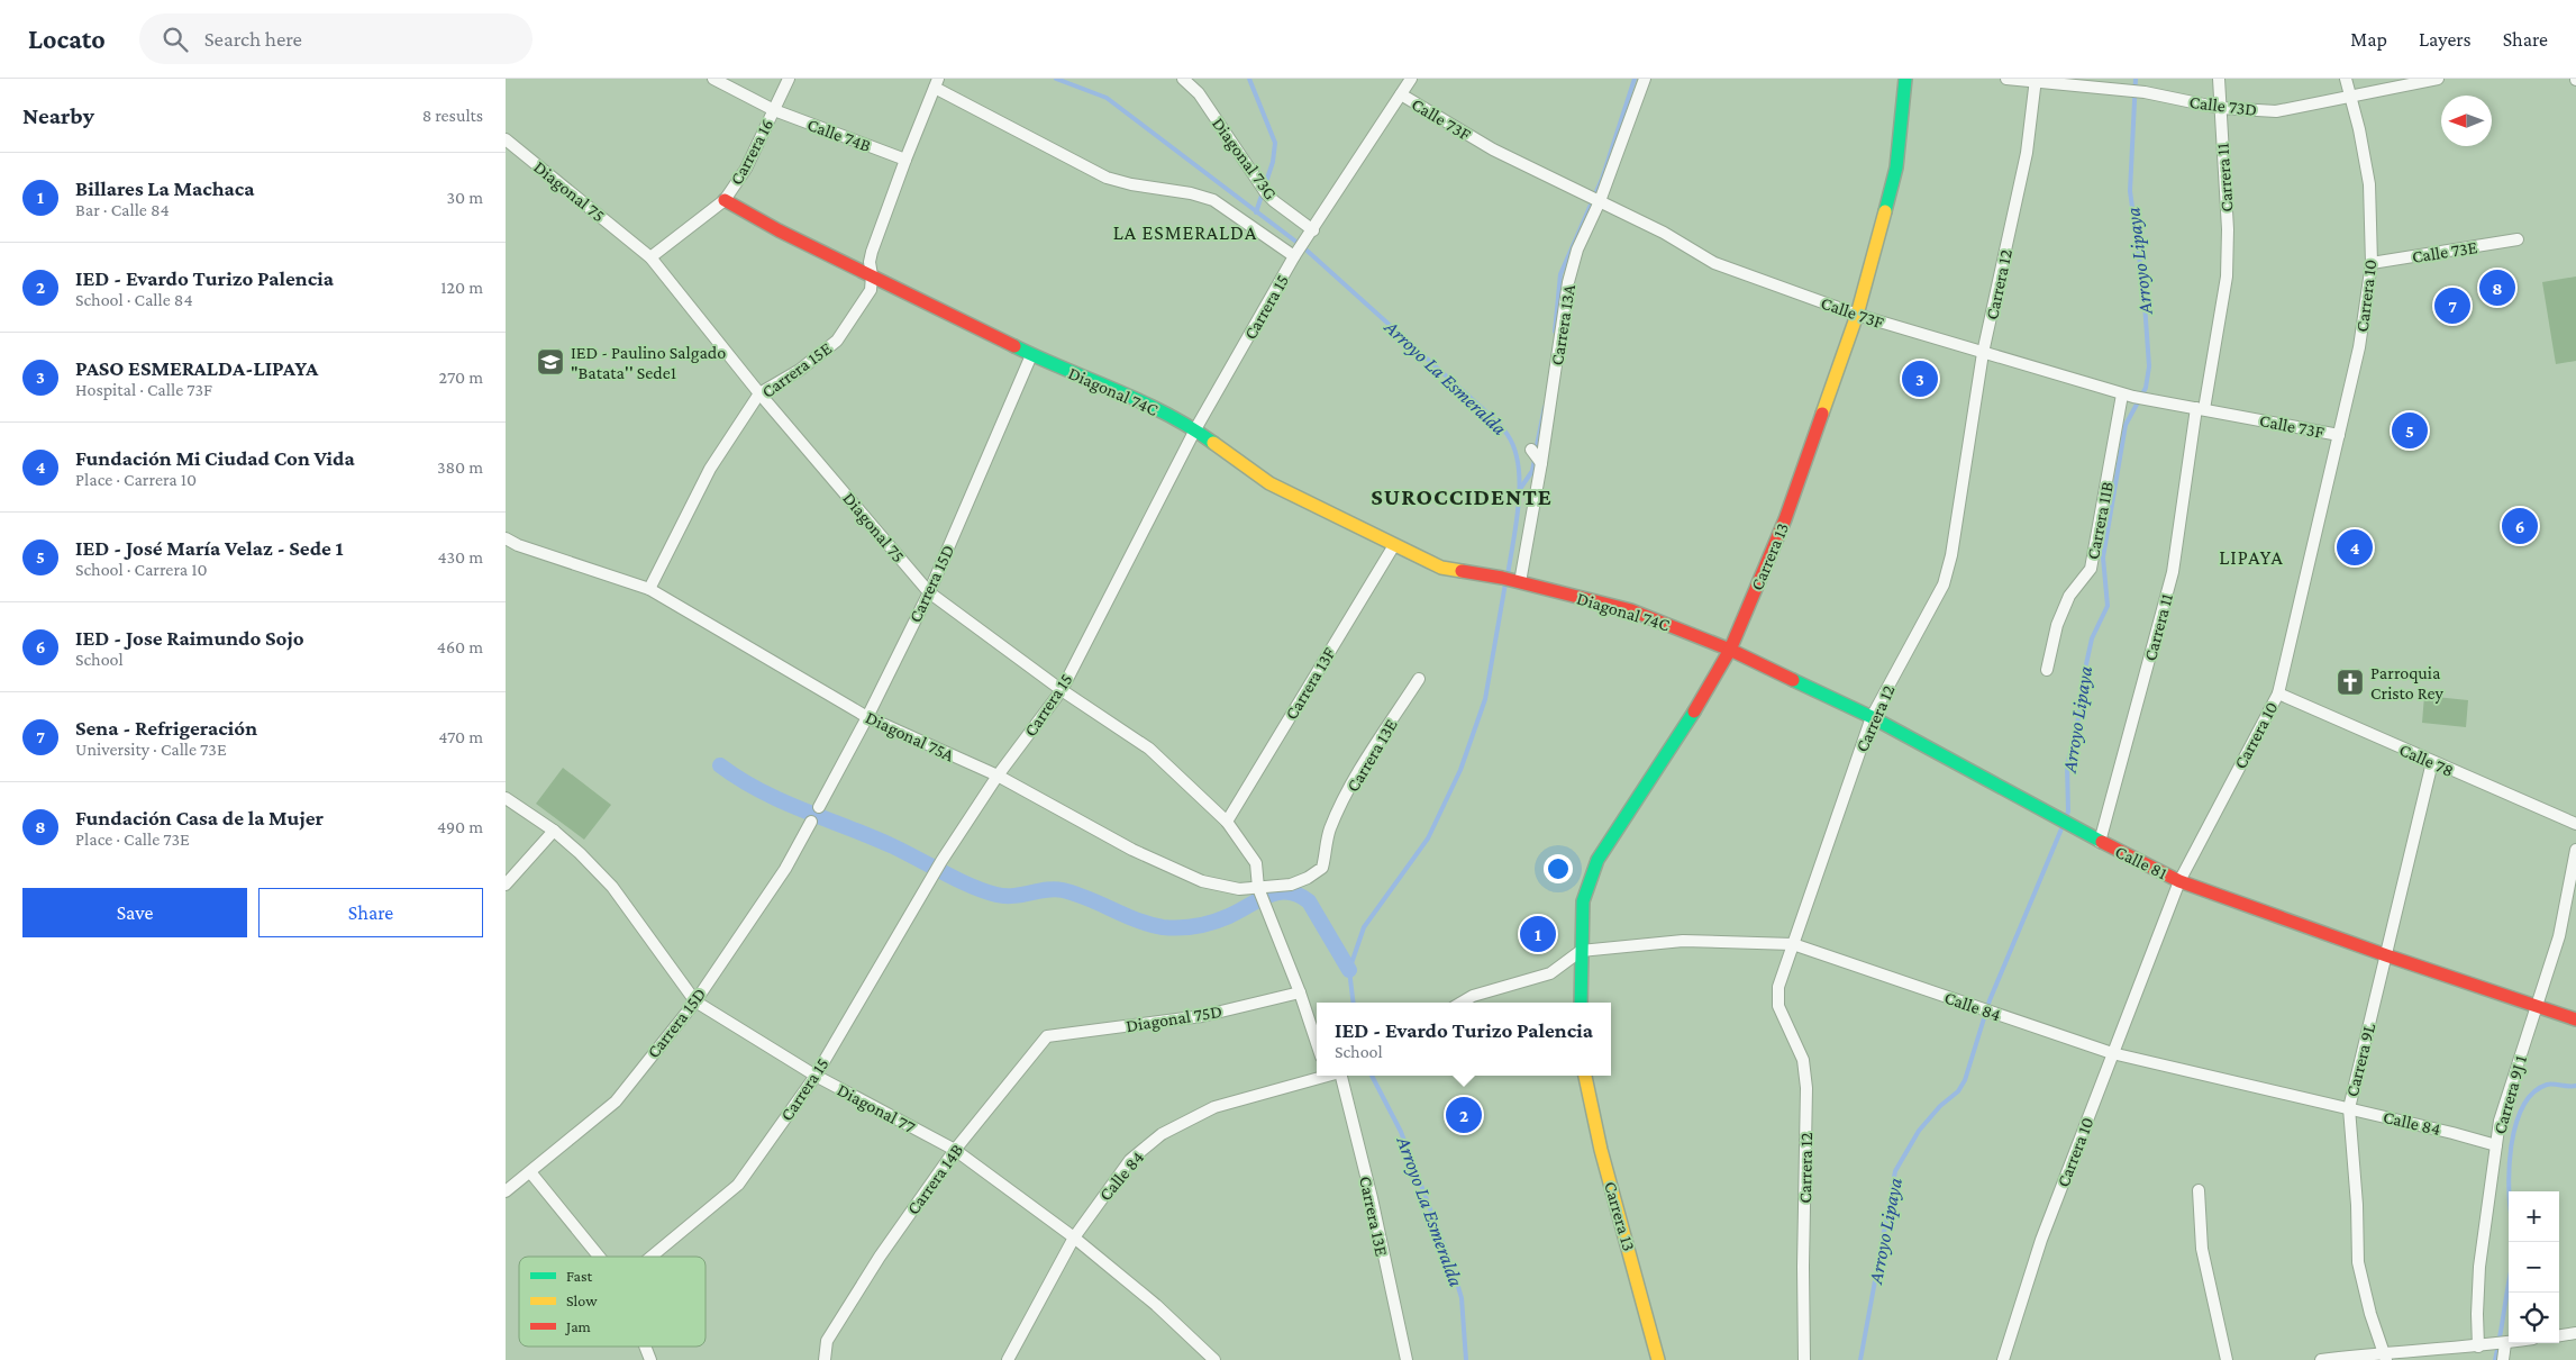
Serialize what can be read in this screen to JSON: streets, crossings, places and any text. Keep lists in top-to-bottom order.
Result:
{
  "streets": {
    "street": [
      "Calle 73D",
      "Calle 73F",
      "Calle 74B",
      "Carrera 16",
      "Diagonal 73G",
      "Carrera 11",
      "Diagonal 75",
      "Calle 73E",
      "Carrera 12",
      "Carrera 10",
      "Carrera 15",
      "Carrera 13A",
      "Carrera 15E",
      "Diagonal 74C",
      "Carrera 11B",
      "Carrera 13",
      "Carrera 15D",
      "Carrera 13F",
      "Diagonal 75A",
      "Carrera 13E",
      "Calle 78",
      "Calle 81",
      "Calle 84",
      "Diagonal 75D",
      "Carrera 9L",
      "Carrera 9J 1",
      "Diagonal 77",
      "Carrera 14B"
    ]
  },
  "crossings": [
    ["Calle 73D", "Carrera 11"],
    ["Calle 73D", "Carrera 12"],
    ["Calle 73D", "Carrera 10"],
    ["Calle 73F", "Carrera 11"],
    ["Calle 73F", "Carrera 12"],
    ["Calle 73F", "Carrera 10"],
    ["Calle 73F", "Carrera 15"],
    ["Calle 73F", "Carrera 13A"],
    ["Calle 73F", "Carrera 11B"],
    ["Calle 73F", "Carrera 13"],
    ["Calle 74B", "Carrera 16"],
    ["Calle 74B", "Carrera 15E"],
    ["Carrera 16", "Diagonal 75"],
    ["Carrera 16", "Diagonal 74C"],
    ["Diagonal 73G", "Carrera 15"],
    ["Carrera 11", "Calle 81"],
    ["Diagonal 75", "Carrera 15"],
    ["Diagonal 75", "Carrera 15E"],
    ["Diagonal 75", "Carrera 15D"],
    ["Diagonal 75", "Carrera 13F"],
    ["Diagonal 75", "Diagonal 75A"],
    ["Calle 73E", "Carrera 10"],
    ["Carrera 12", "Calle 81"],
    ["Carrera 12", "Calle 84"],
    ["Carrera 10", "Calle 78"],
    ["Carrera 10", "Calle 81"],
    ["Carrera 10", "Calle 84"],
    ["Carrera 15", "Diagonal 74C"],
    ["Carrera 15", "Diagonal 75A"],
    ["Carrera 15", "Diagonal 77"],
    ["Carrera 13A", "Diagonal 74C"],
    ["Carrera 15E", "Diagonal 74C"],
    ["Carrera 15E", "Diagonal 75A"],
    ["Diagonal 74C", "Carrera 13"],
    ["Diagonal 74C", "Carrera 15D"],
    ["Diagonal 74C", "Carrera 13F"],
    ["Diagonal 74C", "Calle 81"],
    ["Carrera 13", "Calle 81"],
    ["Carrera 13", "Calle 84"],
    ["Carrera 15D", "Diagonal 75A"],
    ["Carrera 15D", "Diagonal 77"],
    ["Diagonal 75A", "Carrera 13E"],
    ["Calle 78", "Carrera 9L"],
    ["Calle 81", "Carrera 9L"],
    ["Calle 81", "Carrera 9J 1"],
    ["Calle 84", "Carrera 9L"],
    ["Calle 84", "Carrera 9J 1"],
    ["Calle 84", "Diagonal 77"],
    ["Diagonal 75D", "Carrera 14B"],
    ["Diagonal 77", "Carrera 14B"]
  ],
  "districts": ["LA ESMERALDA", "SUROCCIDENTE", "LIPAYA"],
  "water": ["Arroyo Lipaya", "Arroyo La Esmeralda"],
  "places": {
    "school or university": ["IED - Paulino Salgado \"Batata'' Sede1"],
    "church": ["Parroquia Cristo Rey"]
  },
  "legend": ["Fast", "Slow", "Jam"],
  "north": "left",
  "page": {
    "header": "Locato",
    "search": "Search here",
    "nav": ["Map", "Layers", "Share"],
    "heading": ["Nearby", "8 results"],
    "list": [
      {
        "mark": "1",
        "name": "Billares La Machaca",
        "note": "Bar · Calle 84",
        "value": "30 m"
      },
      {
        "mark": "2",
        "name": "IED - Evardo Turizo Palencia",
        "note": "School · Calle 84",
        "value": "120 m"
      },
      {
        "mark": "3",
        "name": "PASO ESMERALDA-LIPAYA",
        "note": "Hospital · Calle 73F",
        "value": "270 m"
      },
      {
        "mark": "4",
        "name": "Fundación Mi Ciudad Con Vida",
        "note": "Place · Carrera 10",
        "value": "380 m"
      },
      {
        "mark": "5",
        "name": "IED - José María Velaz - Sede 1",
        "note": "School · Carrera 10",
        "value": "430 m"
      },
      {
        "mark": "6",
        "name": "IED - Jose Raimundo Sojo",
        "note": "School",
        "value": "460 m"
      },
      {
        "mark": "7",
        "name": "Sena - Refrigeración",
        "note": "University · Calle 73E",
        "value": "470 m"
      },
      {
        "mark": "8",
        "name": "Fundación Casa de la Mujer",
        "note": "Place · Calle 73E",
        "value": "490 m"
      }
    ],
    "pins": [
      "8",
      "7",
      "3",
      "5",
      "6",
      "4",
      "1",
      "2"
    ],
    "buttons": ["Save", "Share"],
    "popup": ["IED - Evardo Turizo Palencia", "School"],
    "map_buttons": ["+", "−"]
  }
}
